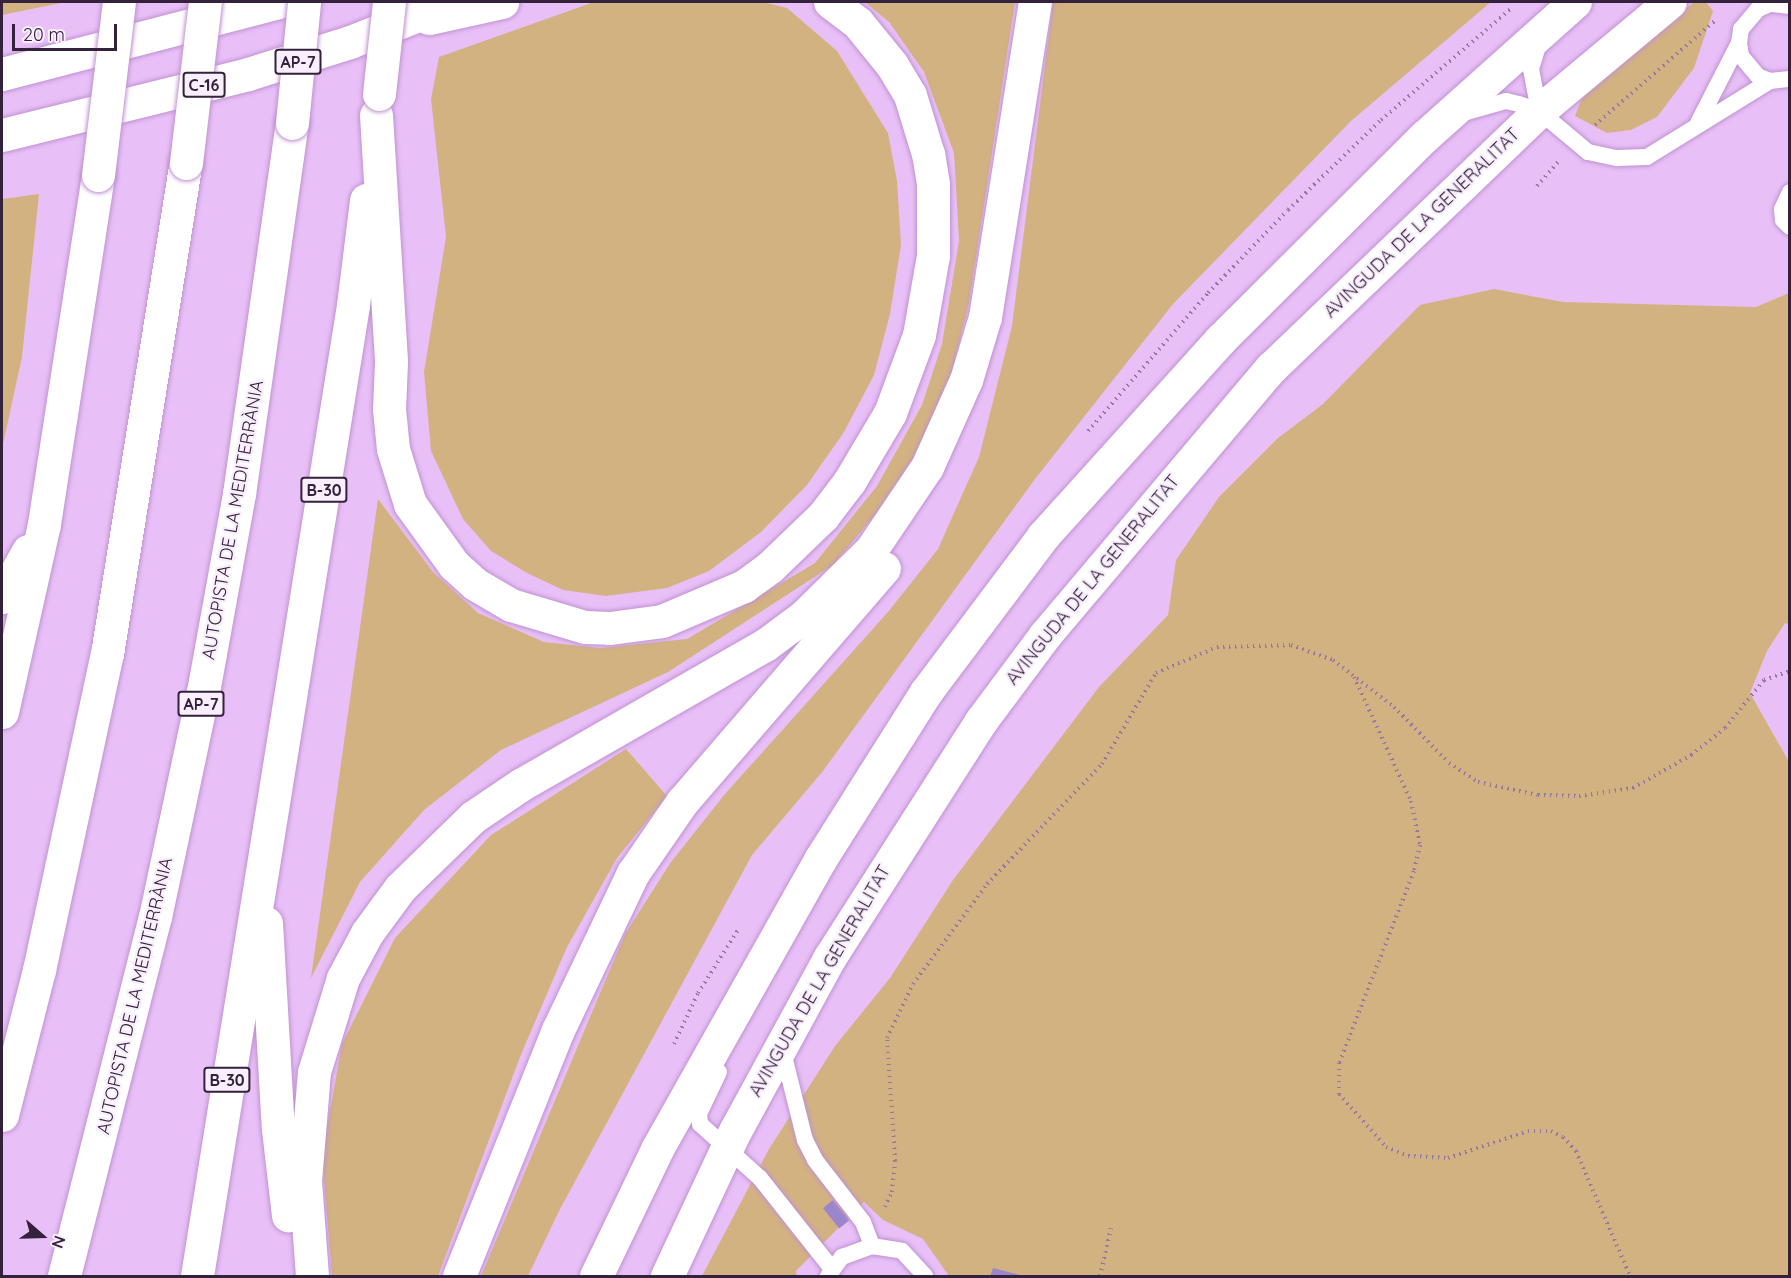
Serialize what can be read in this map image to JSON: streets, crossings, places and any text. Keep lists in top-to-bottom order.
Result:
{
  "streets": {
    "main road": [
      "AP-7",
      "C-16",
      "AVINGUDA DE LA GENERALITAT",
      "B-30",
      "AUTOPISTA DE LA MEDITERRÀNIA"
    ]
  },
  "crossings": [
    ["C-16", "B-30"]
  ],
  "scale_bar": "20 m",
  "north": "right"
}
